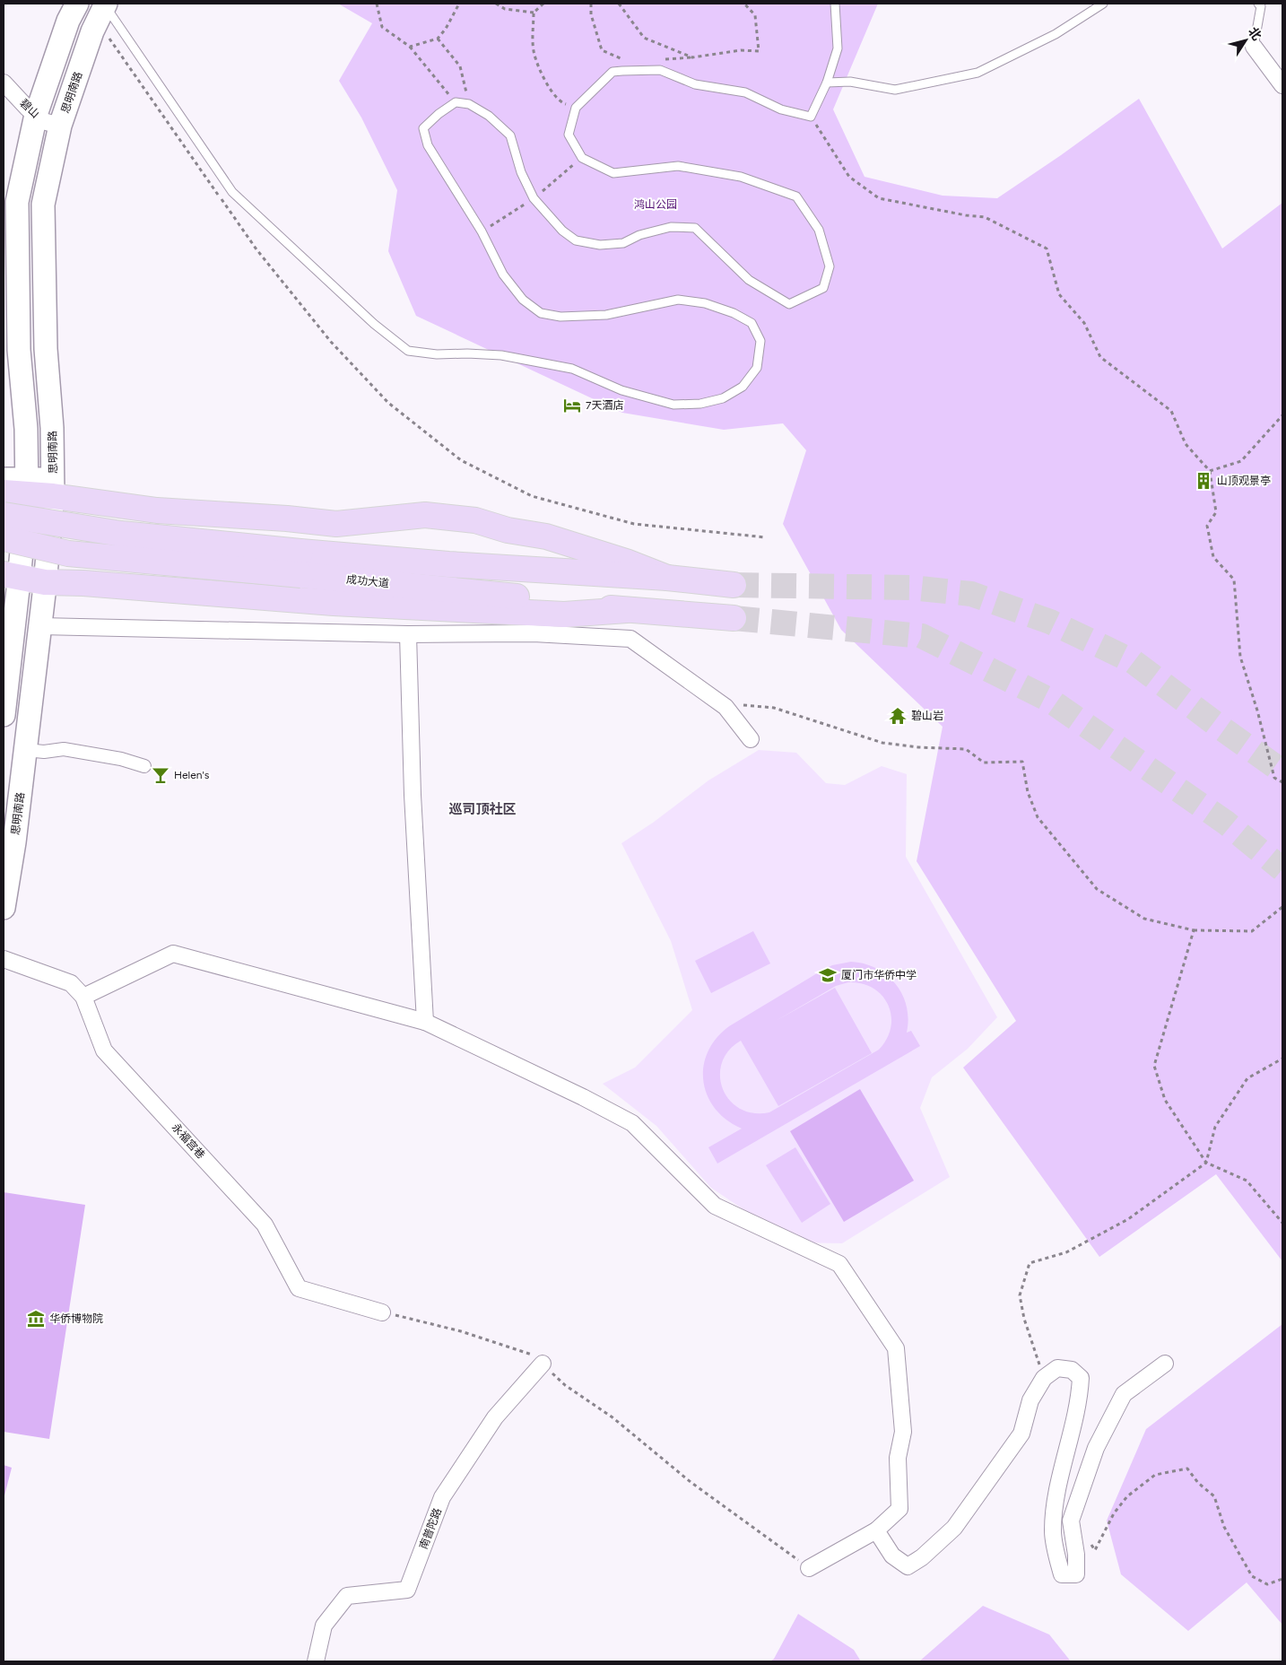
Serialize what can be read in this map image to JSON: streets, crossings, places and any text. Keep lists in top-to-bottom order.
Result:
{
  "streets": {
    "highway": ["成功大道"],
    "main road": ["思明南路"],
    "street": ["碧山", "永福宫巷", "南普陀路"]
  },
  "crossings": [
    ["思明南路", "碧山"]
  ],
  "districts": ["巡司顶社区"],
  "parks": ["鸿山公园"],
  "places": {
    "hotel": ["7天酒店"],
    "building": ["山顶观景亭"],
    "temple": ["碧山岩"],
    "bar": ["Helen's"],
    "school or university": ["厦门市华侨中学"],
    "museum": ["华侨博物院"]
  },
  "north": "top right"
}
